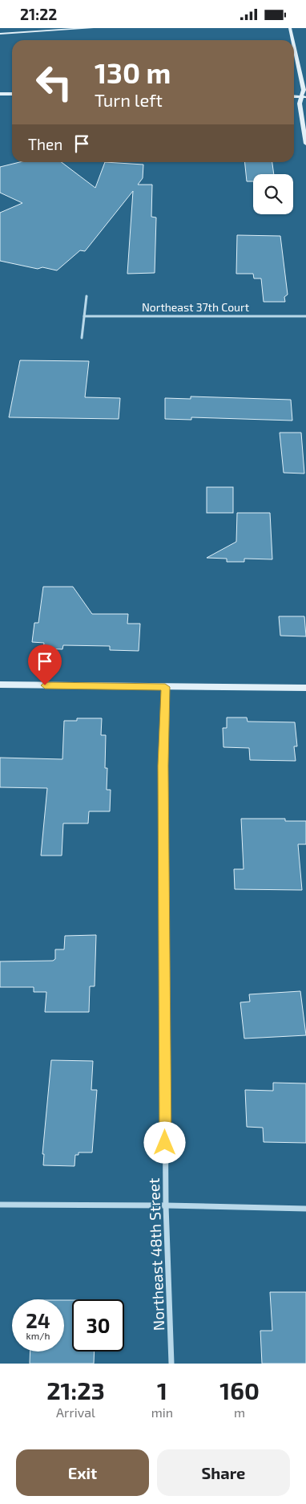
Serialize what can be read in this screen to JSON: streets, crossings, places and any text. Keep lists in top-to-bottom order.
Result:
{
  "streets": {
    "street": ["Northeast 37th Court", "Northeast 48th Street"]
  },
  "page": {
    "status": "21:22",
    "turn": ["130 m", "Turn left"],
    "then": "Then",
    "speed": "24 km/h",
    "limit": "30",
    "eta": [
      "21:23",
      "Arrival",
      "1",
      "min",
      "160",
      "m"
    ],
    "buttons": ["Exit", "Share"]
  }
}
